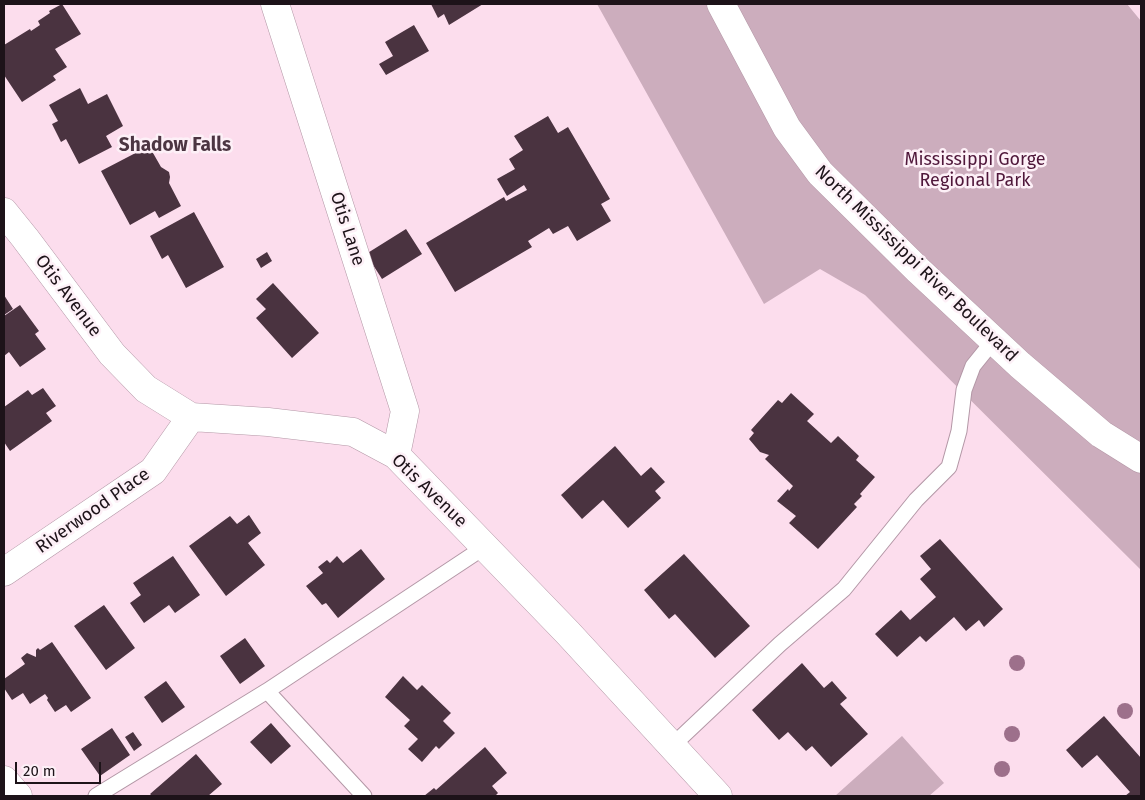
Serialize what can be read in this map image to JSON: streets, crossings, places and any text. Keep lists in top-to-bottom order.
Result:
{
  "streets": {
    "street": [
      "Otis Lane",
      "North Mississippi River Boulevard",
      "Otis Avenue",
      "Riverwood Place"
    ]
  },
  "crossings": [
    ["Otis Lane", "Otis Avenue"],
    ["Otis Avenue", "Riverwood Place"]
  ],
  "districts": ["Shadow Falls"],
  "parks": ["Mississippi Gorge Regional Park"],
  "scale_bar": "20 m"
}
